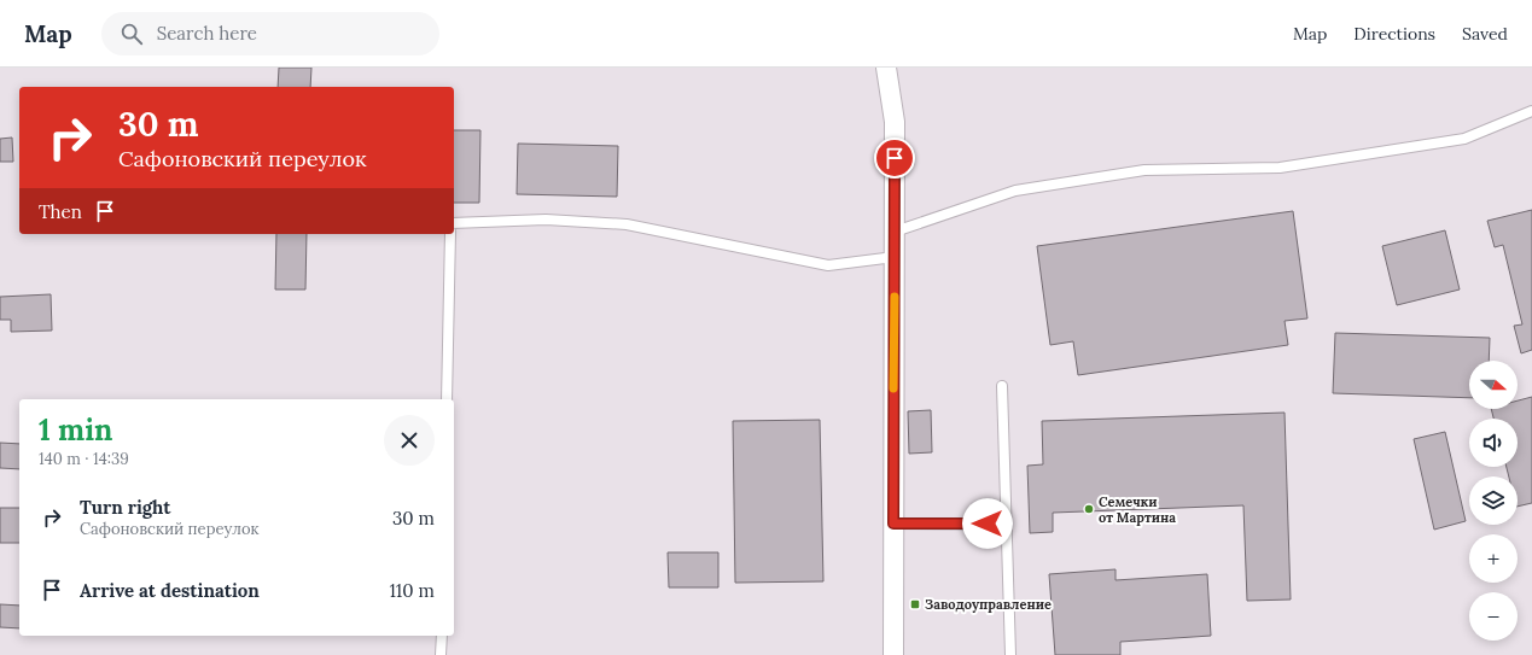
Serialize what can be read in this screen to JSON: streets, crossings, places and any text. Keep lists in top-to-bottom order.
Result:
{
  "places": {
    "other": ["Семечки от Мартина"],
    "transit": ["Заводоуправление"]
  },
  "north": "right",
  "page": {
    "header": "Map",
    "search": "Search here",
    "nav": ["Map", "Directions", "Saved"],
    "turn": ["30 m", "Сафоновский переулок"],
    "then": "Then",
    "map_buttons": ["+", "−"],
    "heading": ["1 min", "140 m · 14:39"],
    "list": [
      {
        "name": "Turn right",
        "note": "Сафоновский переулок",
        "value": "30 m"
      },
      {
        "name": "Arrive at destination",
        "value": "110 m"
      }
    ]
  }
}
